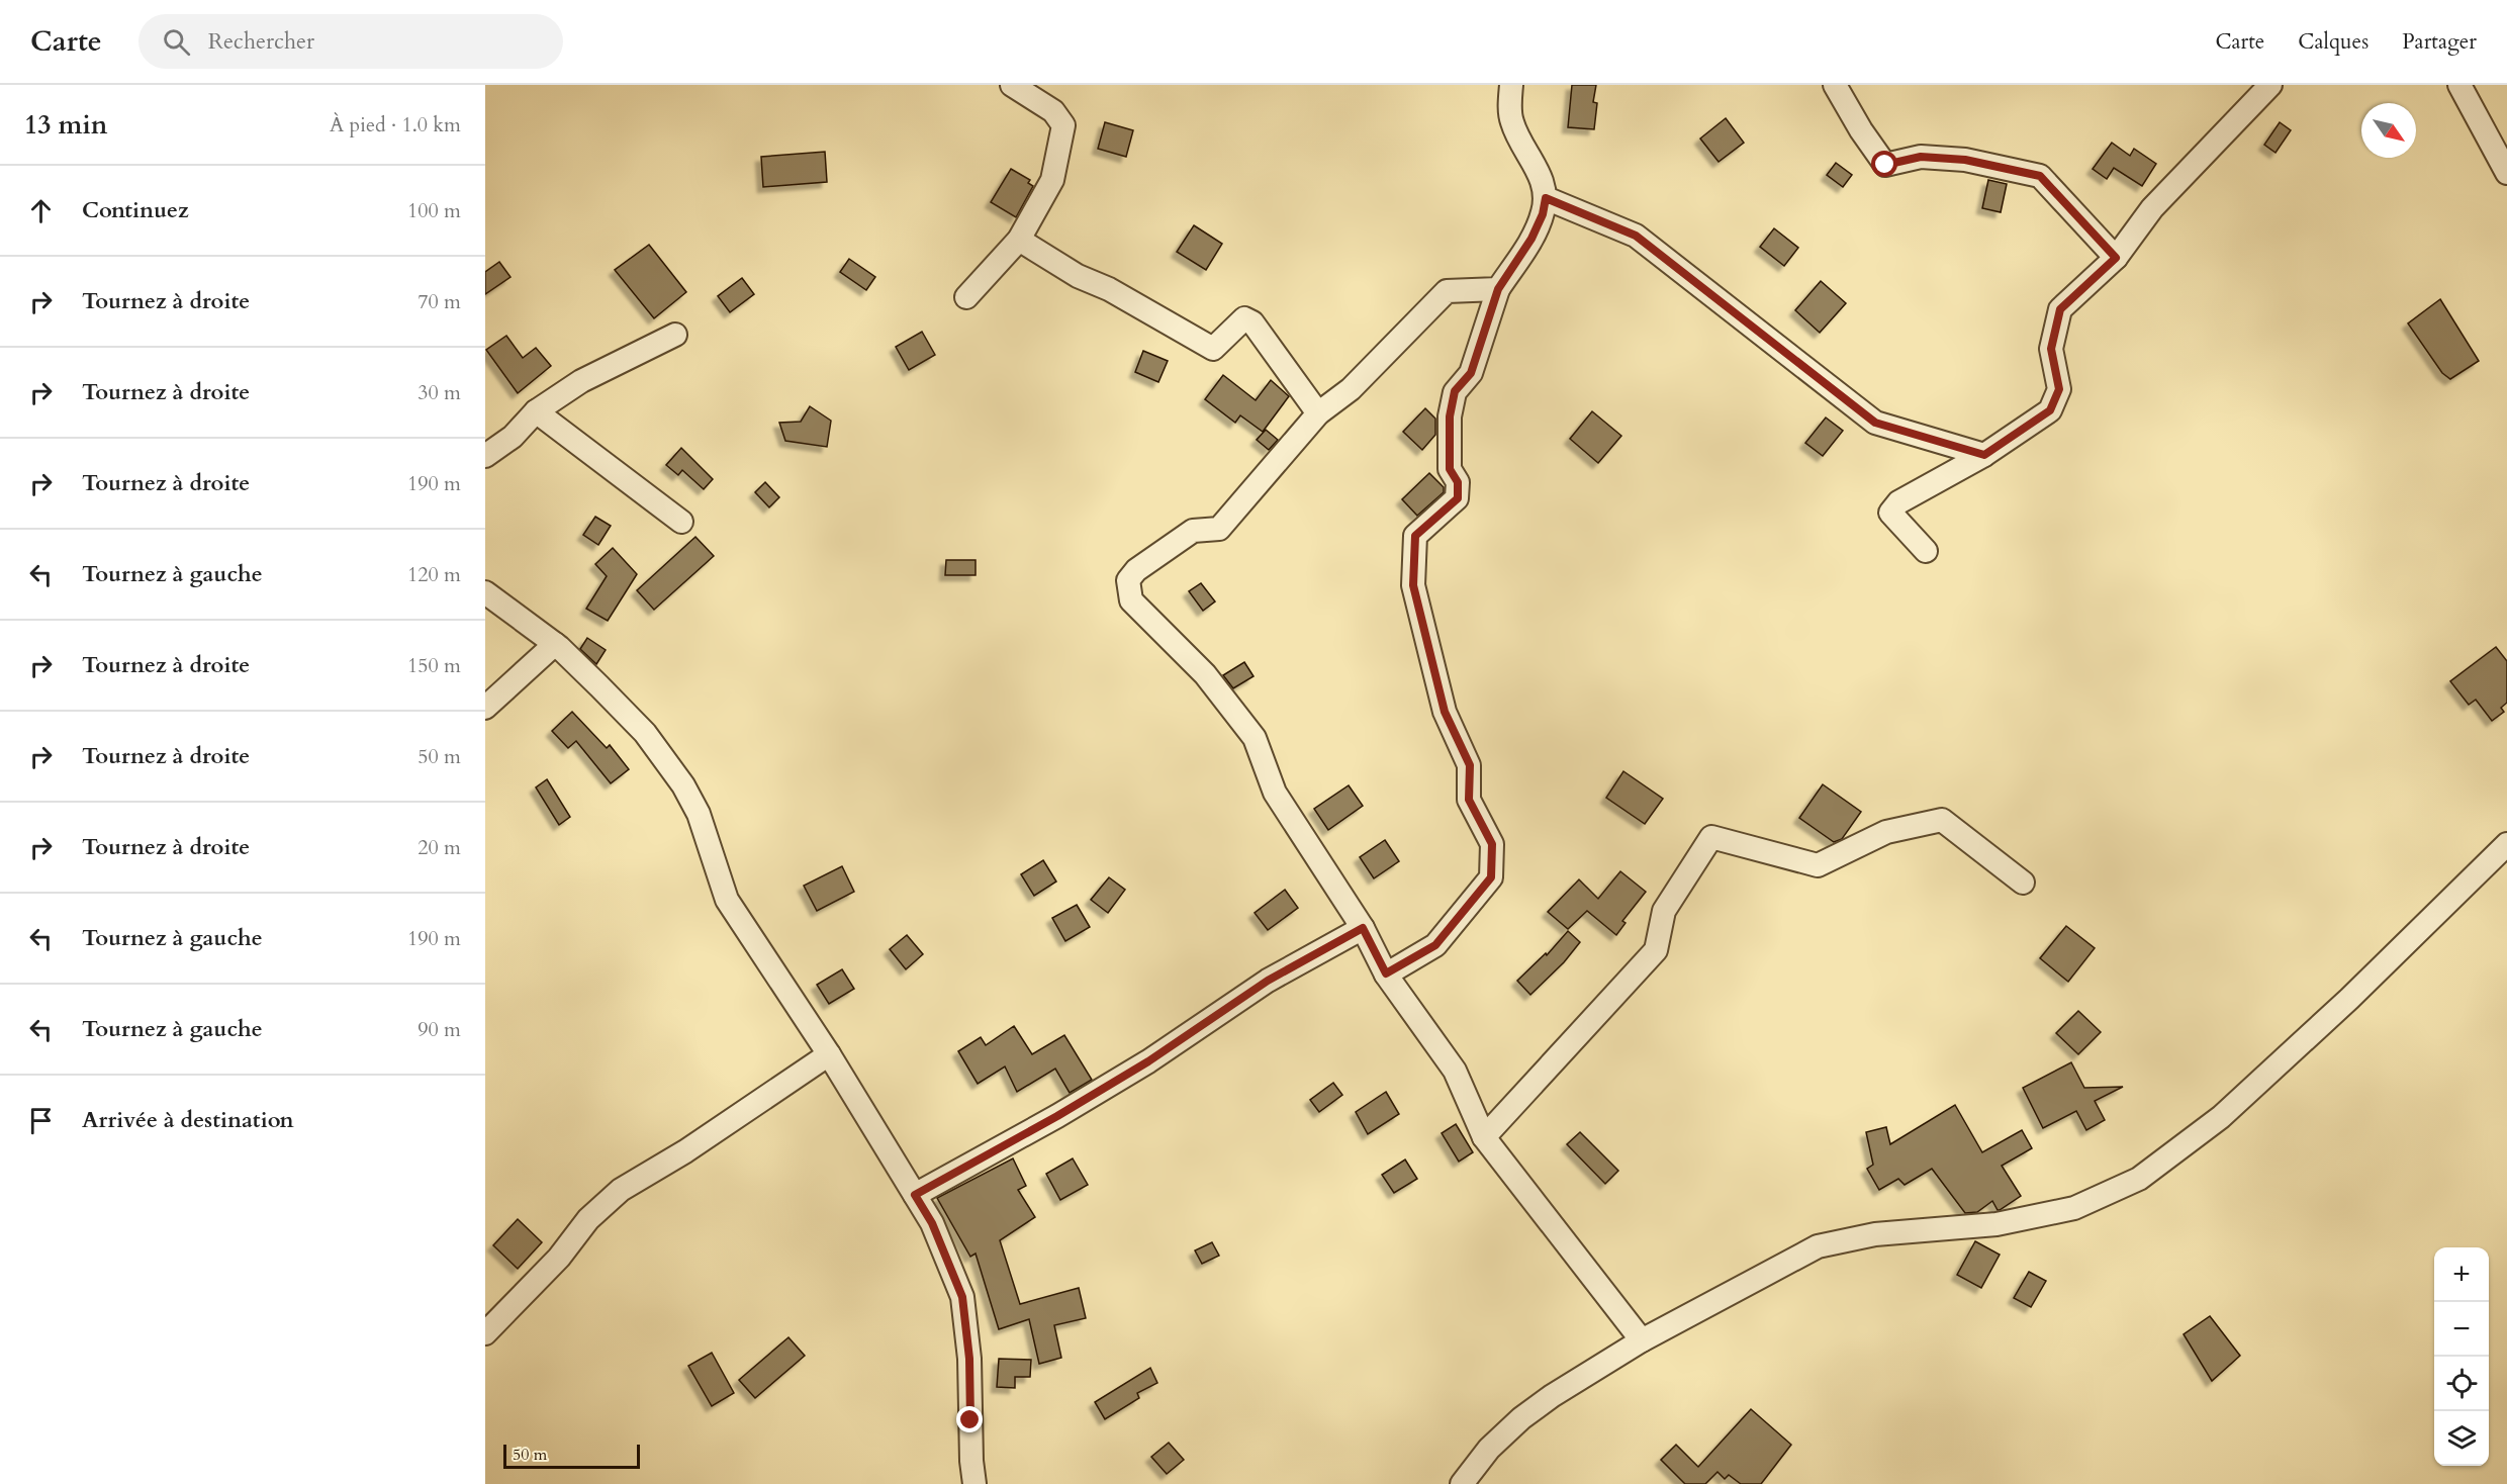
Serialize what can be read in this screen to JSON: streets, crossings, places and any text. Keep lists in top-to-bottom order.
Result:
{
  "scale_bar": "50 m",
  "north": "bottom right",
  "page": {
    "header": "Carte",
    "search": "Rechercher",
    "nav": ["Carte", "Calques", "Partager"],
    "heading": ["13 min", "À pied · 1.0 km"],
    "list": [
      ["Continuez", "100 m"],
      ["Tournez à droite", "70 m"],
      ["Tournez à droite", "30 m"],
      ["Tournez à droite", "190 m"],
      ["Tournez à gauche", "120 m"],
      ["Tournez à droite", "150 m"],
      ["Tournez à droite", "50 m"],
      ["Tournez à droite", "20 m"],
      ["Tournez à gauche", "190 m"],
      ["Tournez à gauche", "90 m"],
      "Arrivée à destination"
    ],
    "map_buttons": ["+", "−"],
    "scale": "50 m"
  }
}
